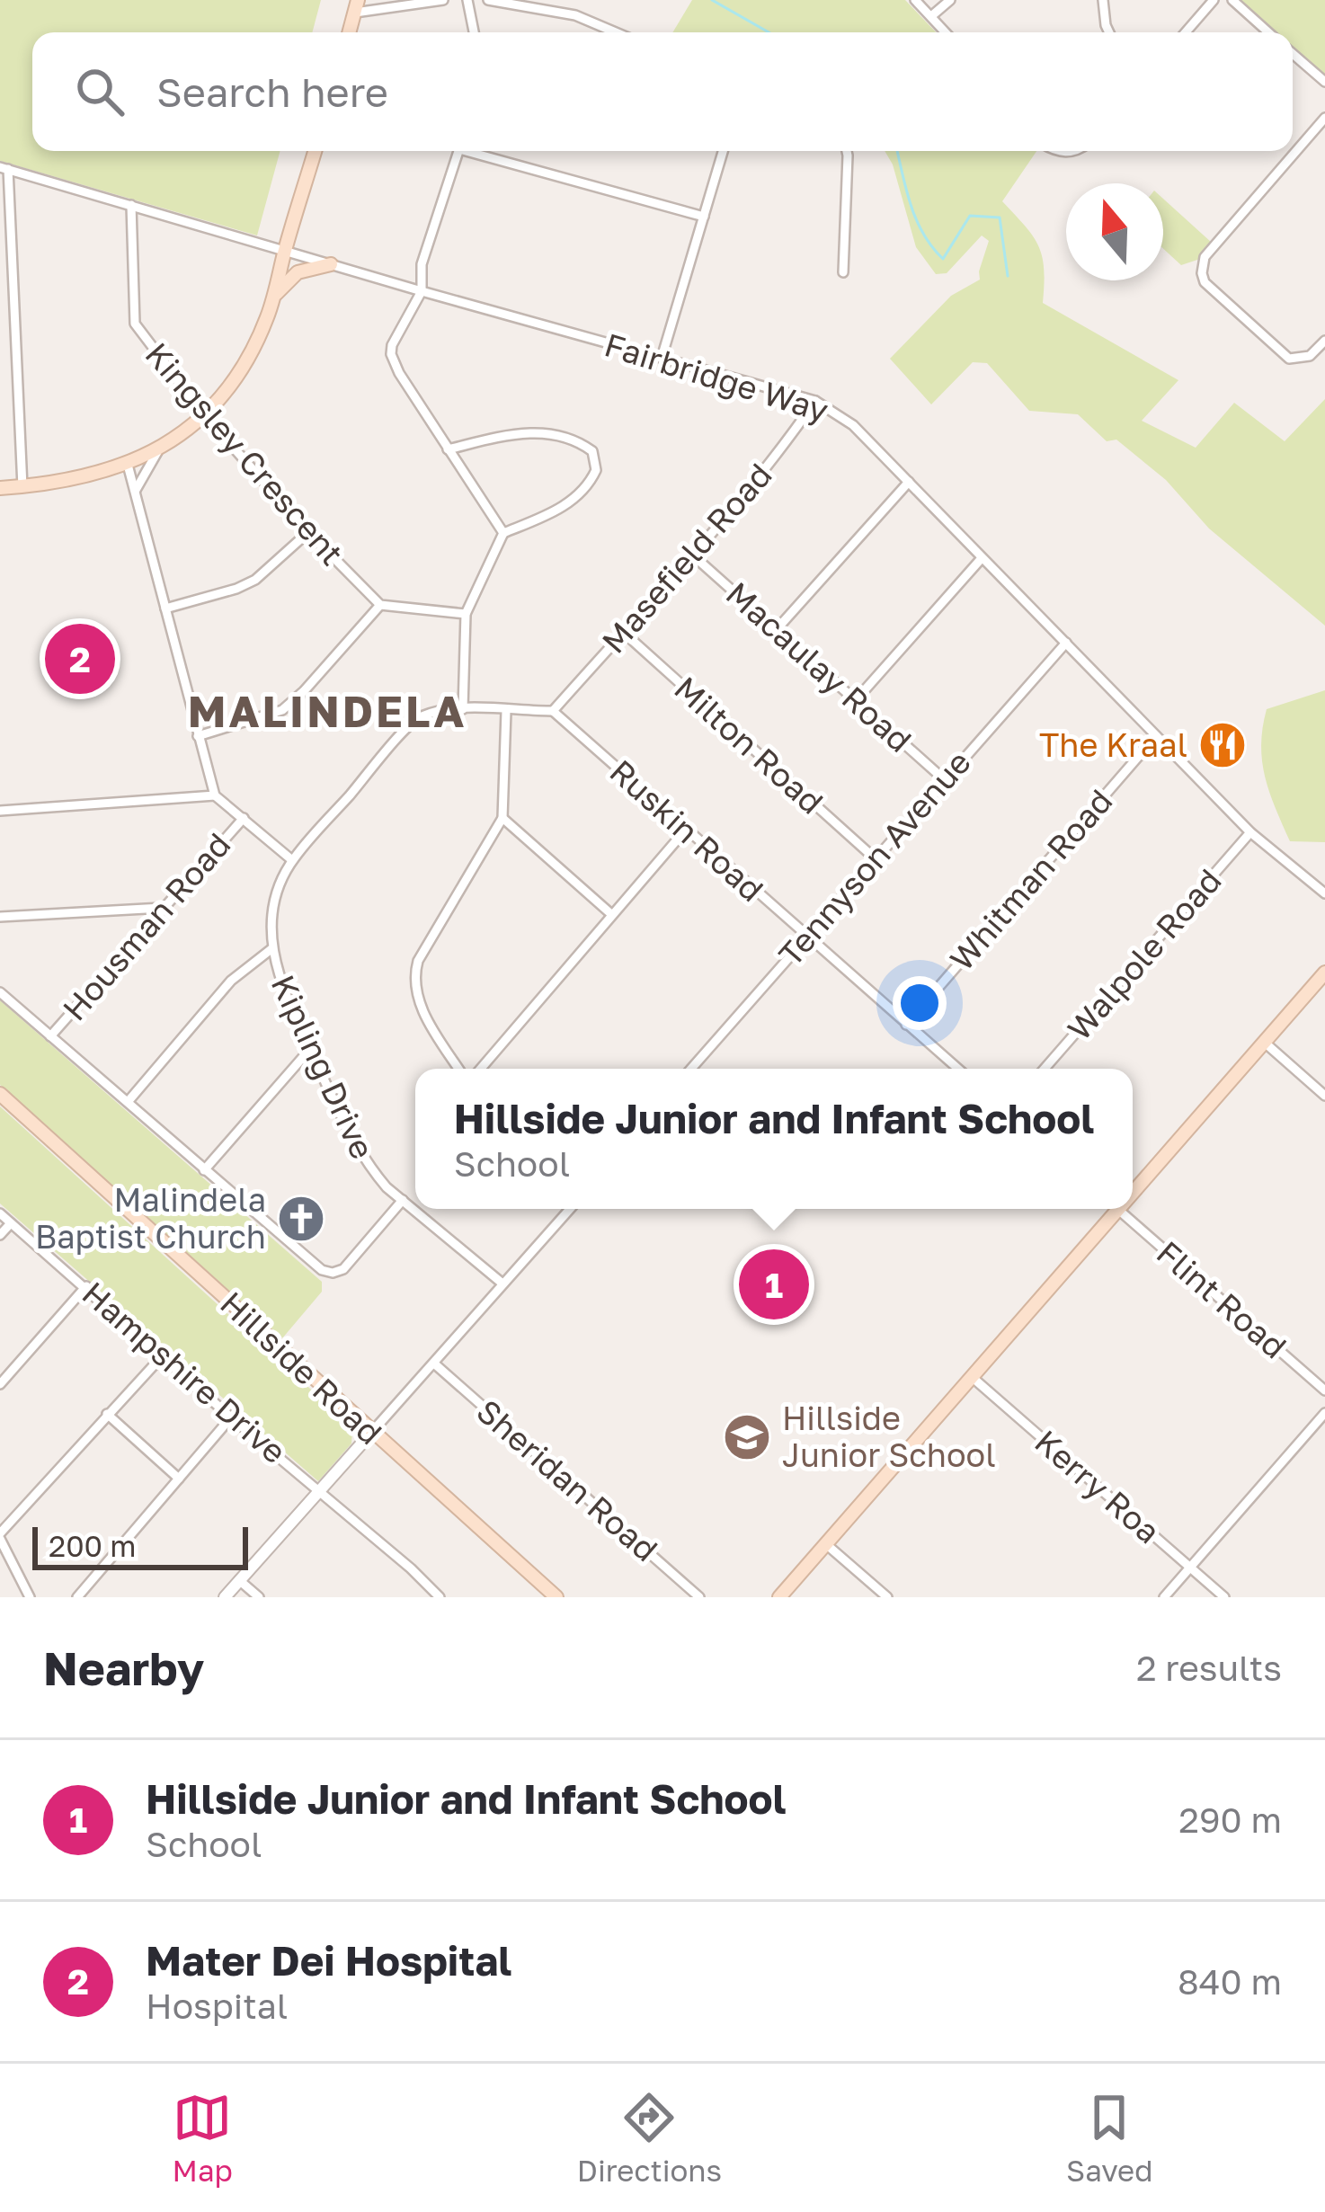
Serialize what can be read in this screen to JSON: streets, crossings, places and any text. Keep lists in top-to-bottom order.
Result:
{
  "streets": {
    "main road": ["Hillside Road"],
    "street": [
      "Fairbridge Way",
      "Kingsley Crescent",
      "Masefield Road",
      "Macaulay Road",
      "Milton Road",
      "Ruskin Road",
      "Tennyson Avenue",
      "Whitman Road",
      "Housman Road",
      "Walpole Road",
      "Kipling Drive",
      "Flint Road",
      "Hampshire Drive",
      "Sheridan Road",
      "Kerry Roa"
    ]
  },
  "crossings": [
    ["Fairbridge Way", "Kingsley Crescent"],
    ["Fairbridge Way", "Masefield Road"],
    ["Fairbridge Way", "Tennyson Avenue"],
    ["Fairbridge Way", "Whitman Road"],
    ["Fairbridge Way", "Walpole Road"],
    ["Masefield Road", "Macaulay Road"],
    ["Masefield Road", "Milton Road"],
    ["Masefield Road", "Ruskin Road"],
    ["Masefield Road", "Kipling Drive"],
    ["Macaulay Road", "Tennyson Avenue"],
    ["Milton Road", "Tennyson Avenue"],
    ["Ruskin Road", "Tennyson Avenue"],
    ["Ruskin Road", "Whitman Road"],
    ["Ruskin Road", "Kipling Drive"]
  ],
  "districts": ["MALINDELA"],
  "places": {
    "restaurant": ["The Kraal"],
    "church": ["Malindela Baptist Church"],
    "school or university": ["Hillside Junior School"]
  },
  "scale_bar": "200 m",
  "north": "top",
  "page": {
    "search": "Search here",
    "pins": ["2", "1"],
    "popup": ["Hillside Junior and Infant School", "School"],
    "scale": "200 m",
    "heading": ["Nearby", "2 results"],
    "list": [
      {
        "mark": "1",
        "name": "Hillside Junior and Infant School",
        "note": "School",
        "value": "290 m"
      },
      {
        "mark": "2",
        "name": "Mater Dei Hospital",
        "note": "Hospital",
        "value": "840 m"
      }
    ],
    "nav": ["Map", "Directions", "Saved"]
  }
}
